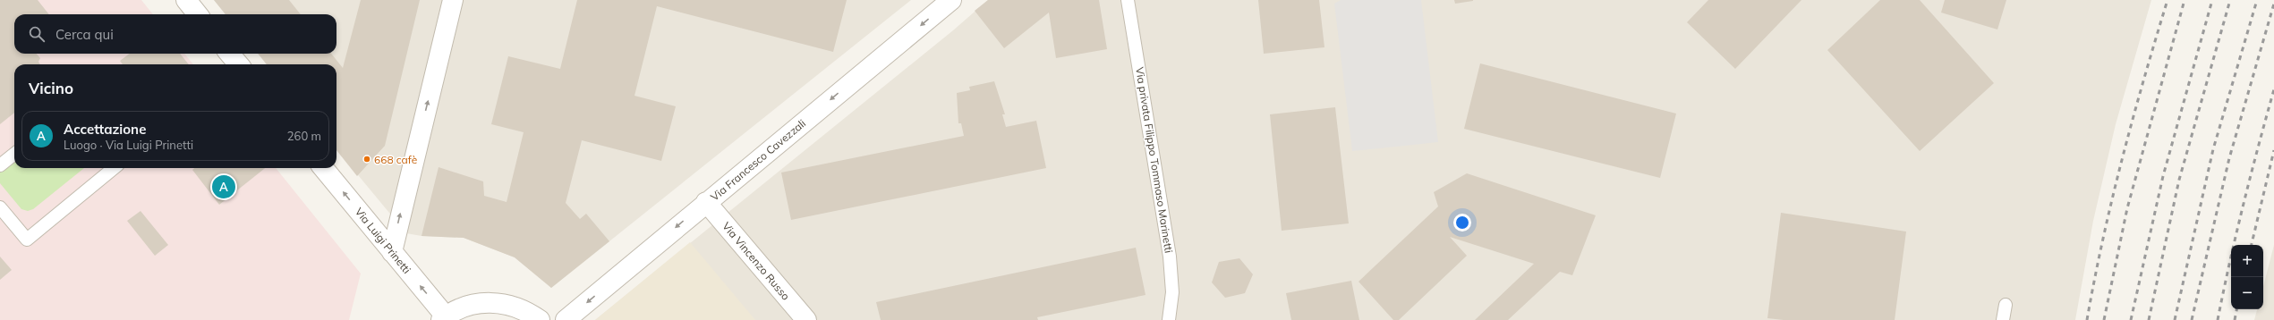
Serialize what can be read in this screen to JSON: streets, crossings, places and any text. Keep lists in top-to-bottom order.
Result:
{
  "streets": {
    "street": ["Via Francesco Cavezzali", "Via Luigi Prinetti", "Via Vincenzo Russo"],
    "lane": ["Via privata Filippo Tommaso Marinetti"]
  },
  "crossings": [
    ["Via Francesco Cavezzali", "Via Vincenzo Russo"]
  ],
  "one_way": ["Via Francesco Cavezzali", "Via Luigi Prinetti"],
  "places": ["668 cafè"],
  "page": {
    "search": "Cerca qui",
    "heading": "Vicino",
    "list": [
      {
        "mark": "A",
        "name": "Accettazione",
        "note": "Luogo · Via Luigi Prinetti",
        "value": "260 m"
      }
    ],
    "pins": "A",
    "map_buttons": ["+", "−"]
  }
}
